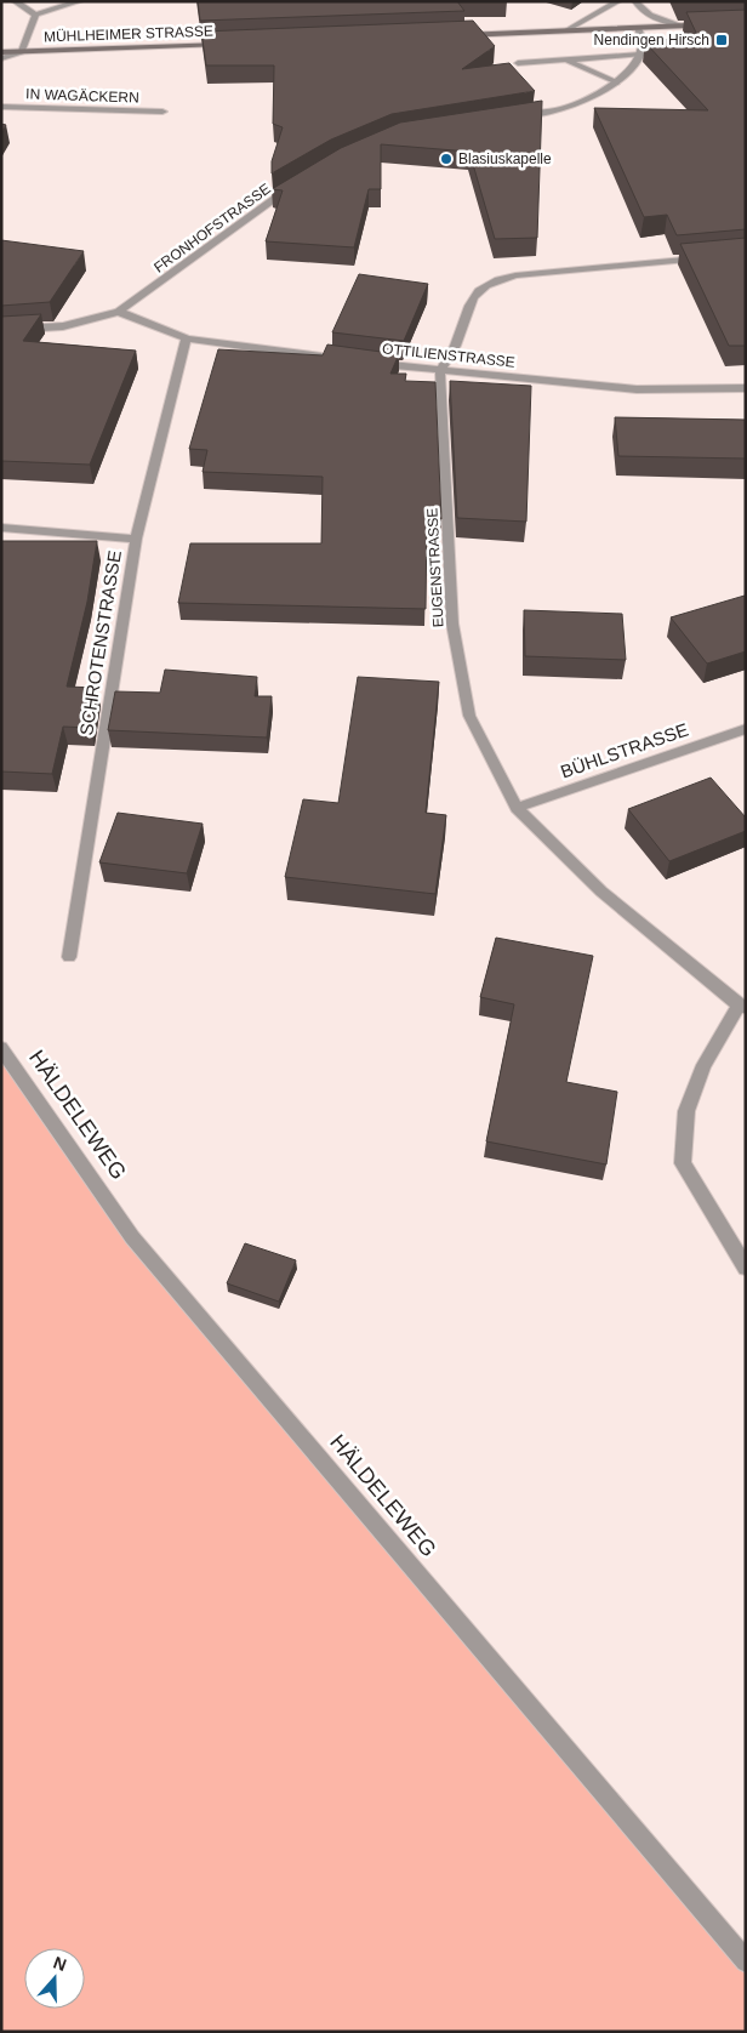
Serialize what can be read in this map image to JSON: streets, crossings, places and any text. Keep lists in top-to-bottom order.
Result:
{
  "streets": {
    "main road": ["MÜHLHEIMER STRASSE"],
    "street": [
      "IN WAGÄCKERN",
      "FRONHOFSTRASSE",
      "OTTILIENSTRASSE",
      "EUGENSTRASSE",
      "SCHROTENSTRASSE",
      "BÜHLSTRASSE",
      "HÄLDELEWEG"
    ]
  },
  "crossings": [
    ["OTTILIENSTRASSE", "EUGENSTRASSE"],
    ["EUGENSTRASSE", "BÜHLSTRASSE"]
  ],
  "places": {
    "transit": ["Nendingen Hirsch"],
    "other": ["Blasiuskapelle"]
  },
  "north": "top"
}
